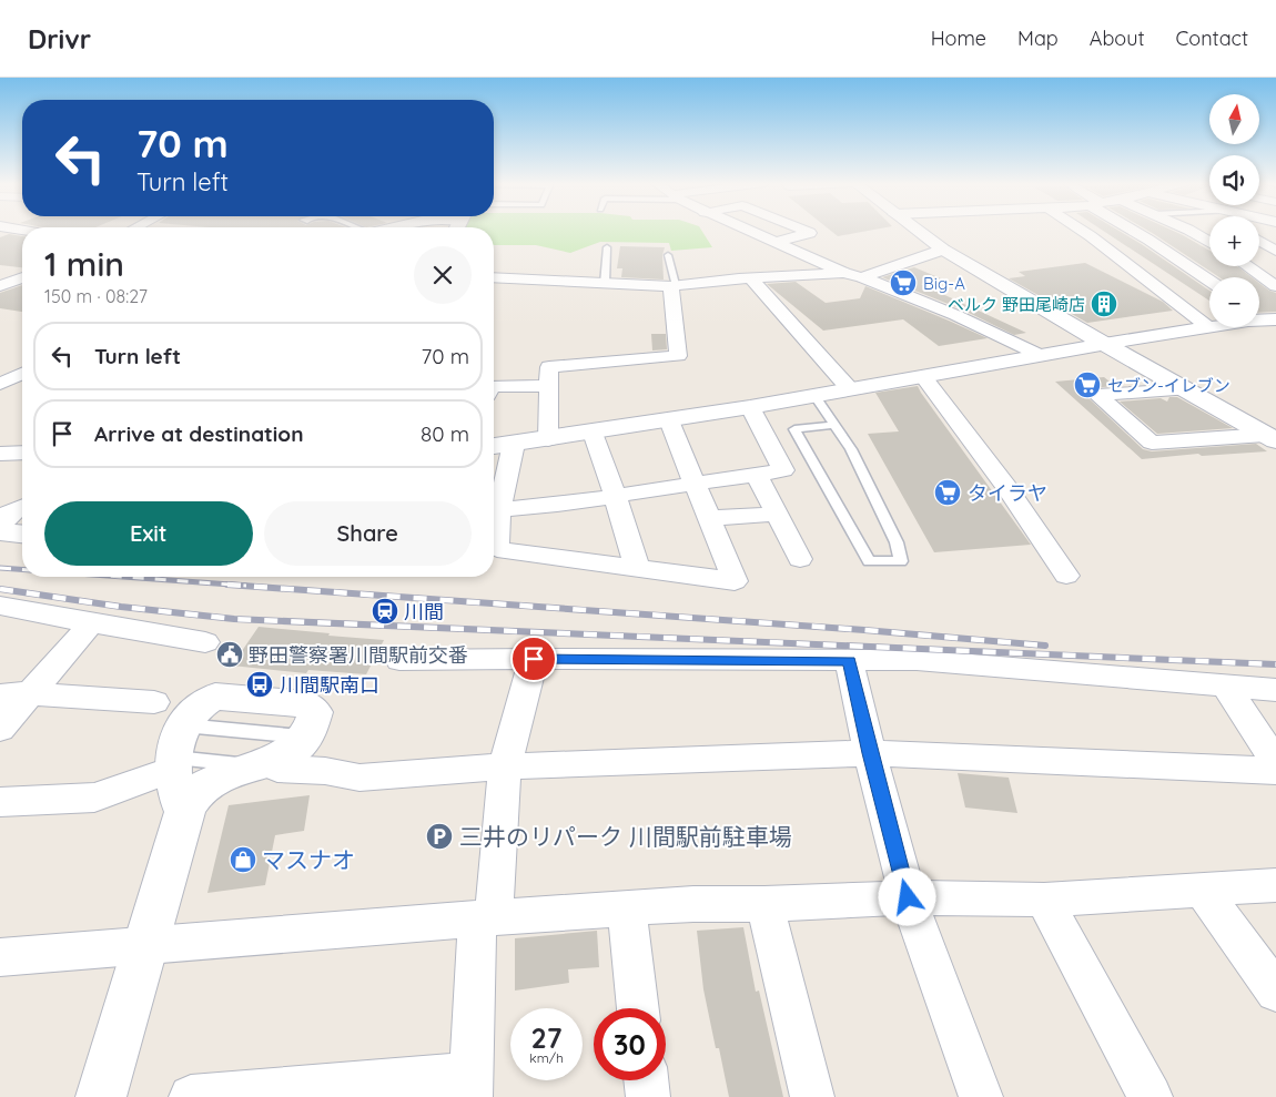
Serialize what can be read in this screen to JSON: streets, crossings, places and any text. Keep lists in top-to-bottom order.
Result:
{
  "places": {
    "supermarket": ["Big-A", "セブン-イレブン", "タイラヤ"],
    "building": ["ベルク 野田尾崎店"],
    "station": ["川間"],
    "public building": ["野田警察署川間駅前交番"],
    "bus stop": ["川間駅南口"],
    "parking": ["三井のリパーク 川間駅前駐車場"],
    "shop": ["マスナオ"]
  },
  "north": "top",
  "page": {
    "header": "Drivr",
    "nav": [
      "Home",
      "Map",
      "About",
      "Contact"
    ],
    "map_buttons": ["+", "−"],
    "turn": ["70 m", "Turn left"],
    "heading": ["1 min", "150 m · 08:27"],
    "list": [
      {
        "name": "Turn left",
        "value": "70 m"
      },
      {
        "name": "Arrive at destination",
        "value": "80 m"
      }
    ],
    "buttons": ["Exit", "Share"],
    "speed": "27 km/h",
    "limit": "30"
  }
}
